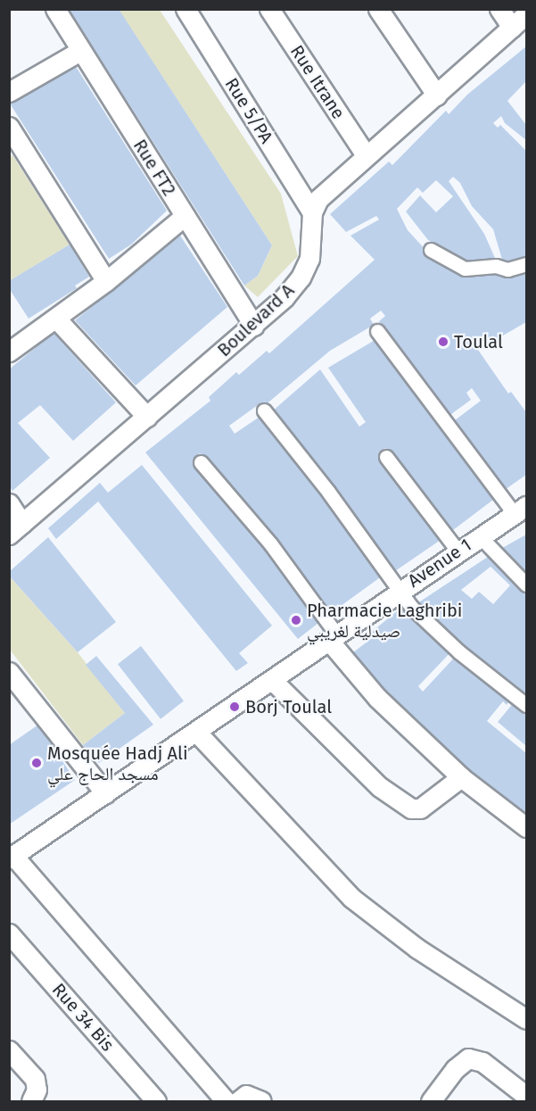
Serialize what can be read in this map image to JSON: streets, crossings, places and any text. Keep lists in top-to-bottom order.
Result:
{
  "streets": {
    "street": [
      "Rue Itrane",
      "Rue 5/PA",
      "Rue FT2",
      "Boulevard A",
      "Avenue 1",
      "Rue 34 Bis"
    ]
  },
  "crossings": [
    ["Rue 5/PA", "Boulevard A"],
    ["Rue FT2", "Boulevard A"]
  ],
  "places": [
    "Toulal",
    "Pharmacie Laghribi صيدلية لغريبي",
    "Borj Toulal",
    "Mosquée Hadj Ali مسجد الحاج علي"
  ]
}
